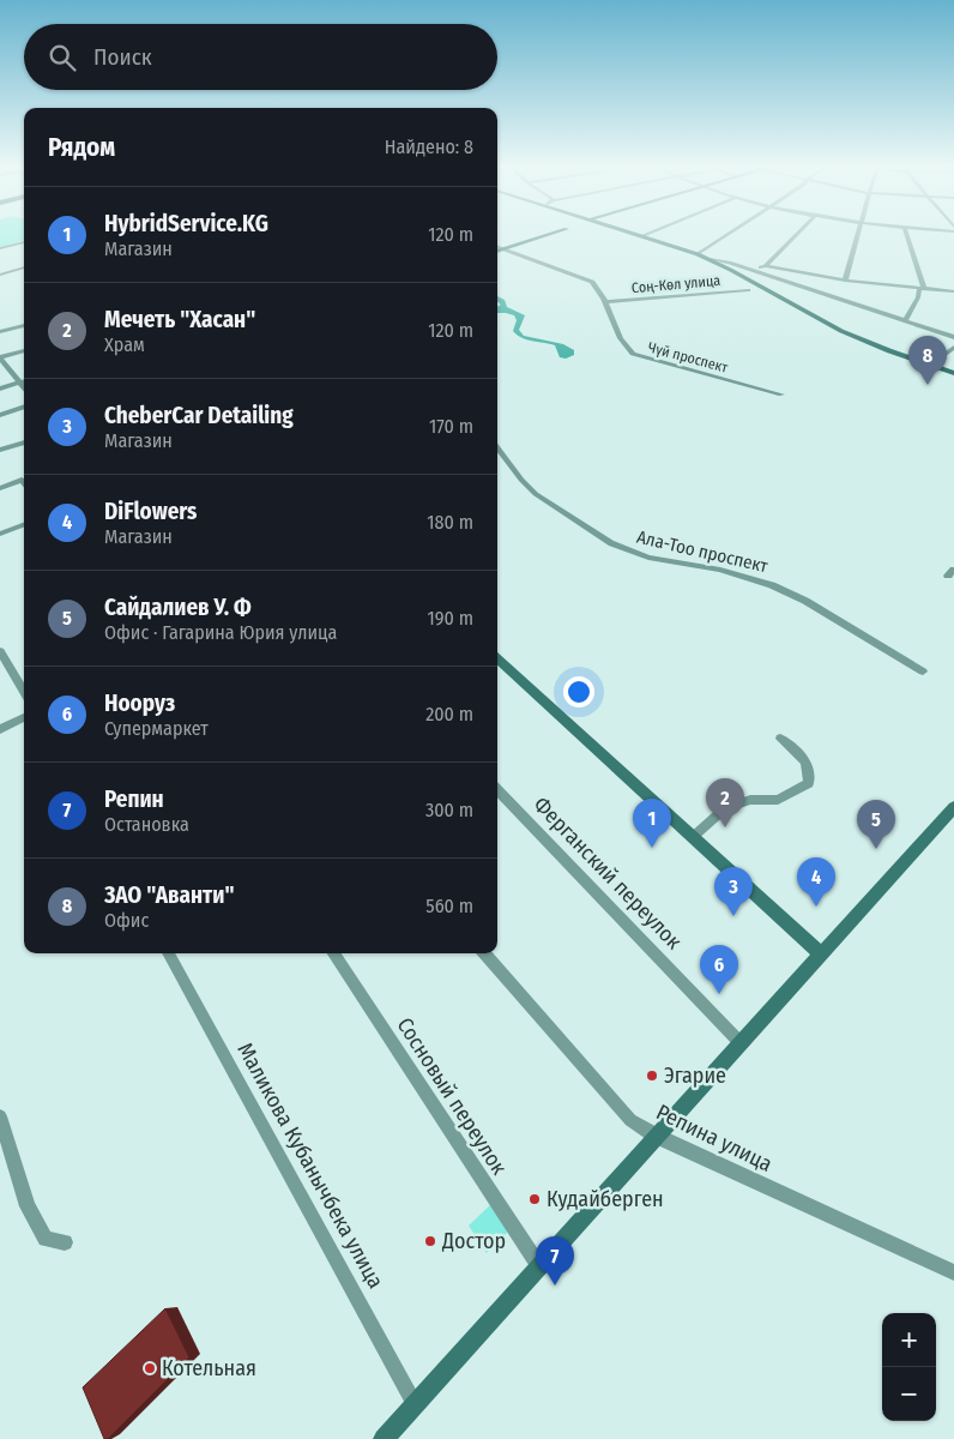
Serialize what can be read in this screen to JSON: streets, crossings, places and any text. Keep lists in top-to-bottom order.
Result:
{
  "streets": {
    "street": [
      "Соң-Көл улица",
      "Чүй проспект",
      "Ала-Тоо проспект",
      "Ферганский переулок",
      "Сосновый переулок",
      "Репина улица",
      "Маликова Кубанычбека улица"
    ]
  },
  "crossings": [
    ["Соң-Көл улица", "Чүй проспект"]
  ],
  "places": [
    "Эгарие",
    "Кудайберген",
    "Достор",
    "Котельная"
  ],
  "page": {
    "search": "Поиск",
    "heading": ["Рядом", "Найдено: 8"],
    "list": [
      {
        "mark": "1",
        "name": "HybridService.KG",
        "note": "Магазин",
        "value": "120 m"
      },
      {
        "mark": "2",
        "name": "Мечеть \"Хасан\"",
        "note": "Храм",
        "value": "120 m"
      },
      {
        "mark": "3",
        "name": "CheberCar Detailing",
        "note": "Магазин",
        "value": "170 m"
      },
      {
        "mark": "4",
        "name": "DiFlowers",
        "note": "Магазин",
        "value": "180 m"
      },
      {
        "mark": "5",
        "name": "Сайдалиев У. Ф",
        "note": "Офис · Гагарина Юрия улица",
        "value": "190 m"
      },
      {
        "mark": "6",
        "name": "Нооруз",
        "note": "Супермаркет",
        "value": "200 m"
      },
      {
        "mark": "7",
        "name": "Репин",
        "note": "Остановка",
        "value": "300 m"
      },
      {
        "mark": "8",
        "name": "ЗАО \"Аванти\"",
        "note": "Офис",
        "value": "560 m"
      }
    ],
    "pins": [
      "8",
      "2",
      "1",
      "5",
      "4",
      "3",
      "6",
      "7"
    ],
    "map_buttons": ["+", "−"]
  }
}
